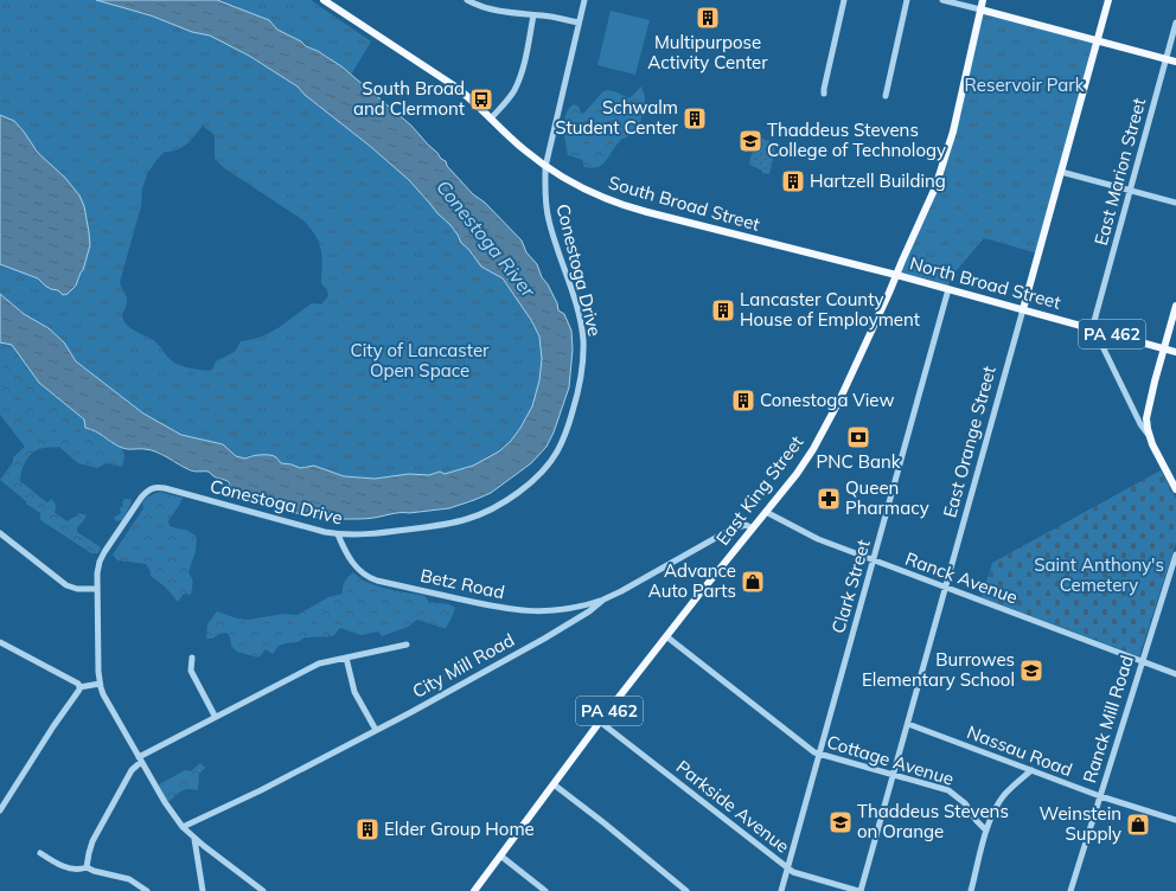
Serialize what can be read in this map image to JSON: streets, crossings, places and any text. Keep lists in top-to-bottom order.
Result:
{
  "streets": {
    "main road": [
      "South Broad Street",
      "North Broad Street",
      "PA 462",
      "East Orange Street",
      "East King Street"
    ],
    "street": [
      "East Marion Street",
      "Conestoga Drive",
      "Ranck Avenue",
      "Betz Road",
      "Clark Street",
      "City Mill Road",
      "Ranck Mill Road",
      "Nassau Road",
      "Cottage Avenue",
      "Parkside Avenue"
    ]
  },
  "crossings": [
    ["East Marion Street", "North Broad Street"],
    ["South Broad Street", "Conestoga Drive"],
    ["South Broad Street", "North Broad Street"],
    ["South Broad Street", "East King Street"],
    ["Conestoga Drive", "Betz Road"],
    ["Conestoga Drive", "City Mill Road"],
    ["North Broad Street", "East Orange Street"],
    ["North Broad Street", "East King Street"],
    ["North Broad Street", "Clark Street"],
    ["East Orange Street", "Ranck Avenue"],
    ["East Orange Street", "Nassau Road"],
    ["East Orange Street", "Cottage Avenue"],
    ["East Orange Street", "Parkside Avenue"],
    ["East King Street", "Ranck Avenue"],
    ["East King Street", "City Mill Road"],
    ["East King Street", "Cottage Avenue"],
    ["East King Street", "Parkside Avenue"],
    ["Ranck Avenue", "Clark Street"],
    ["Ranck Avenue", "Ranck Mill Road"],
    ["Betz Road", "City Mill Road"],
    ["Clark Street", "Cottage Avenue"],
    ["Clark Street", "Parkside Avenue"],
    ["Ranck Mill Road", "Nassau Road"]
  ],
  "water": ["Conestoga River"],
  "parks": ["Reservoir Park", "City of Lancaster Open Space", "Saint Anthony's Cemetery"],
  "places": {
    "building": [
      "Multipurpose Activity Center",
      "Schwalm Student Center",
      "Hartzell Building",
      "Lancaster County House of Employment",
      "Conestoga View",
      "Elder Group Home"
    ],
    "bus stop": ["South Broad and Clermont"],
    "school or university": ["Thaddeus Stevens College of Technology", "Burrowes Elementary School", "Thaddeus Stevens on Orange"],
    "bank": ["PNC Bank"],
    "pharmacy": ["Queen Pharmacy"],
    "shop": ["Advance Auto Parts", "Weinstein Supply"]
  }
}
